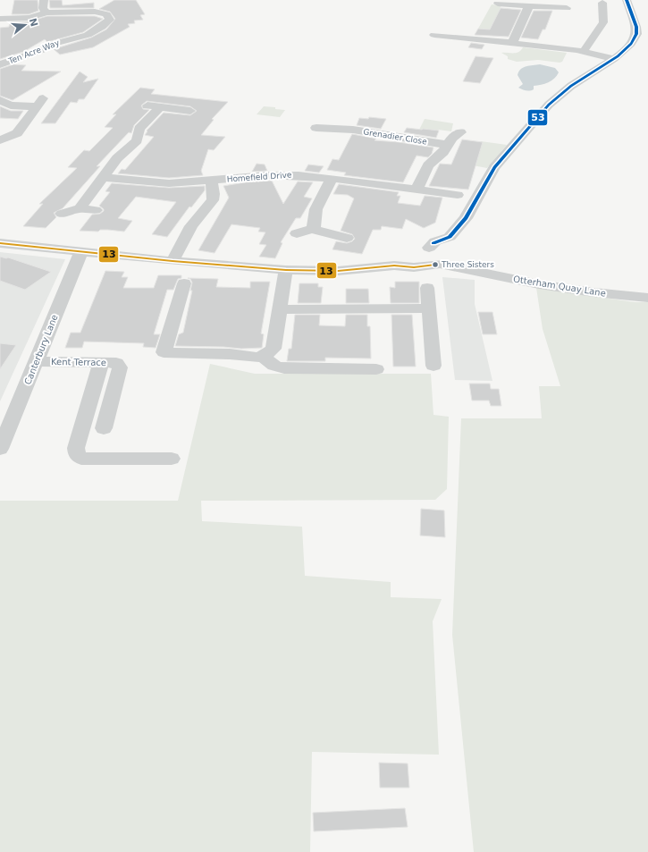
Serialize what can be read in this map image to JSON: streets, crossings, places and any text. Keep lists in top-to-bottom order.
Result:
{
  "streets": {
    "street": [
      "Ten Acre Way",
      "Grenadier Close",
      "Homefield Drive",
      "Otterham Quay Lane",
      "Canterbury Lane",
      "Kent Terrace"
    ]
  },
  "crossings": [
    ["Otterham Quay Lane", "Canterbury Lane"],
    ["Canterbury Lane", "Kent Terrace"]
  ],
  "places": ["Three Sisters"],
  "lines": ["transit line 53", "transit line 13"],
  "north": "right"
}
